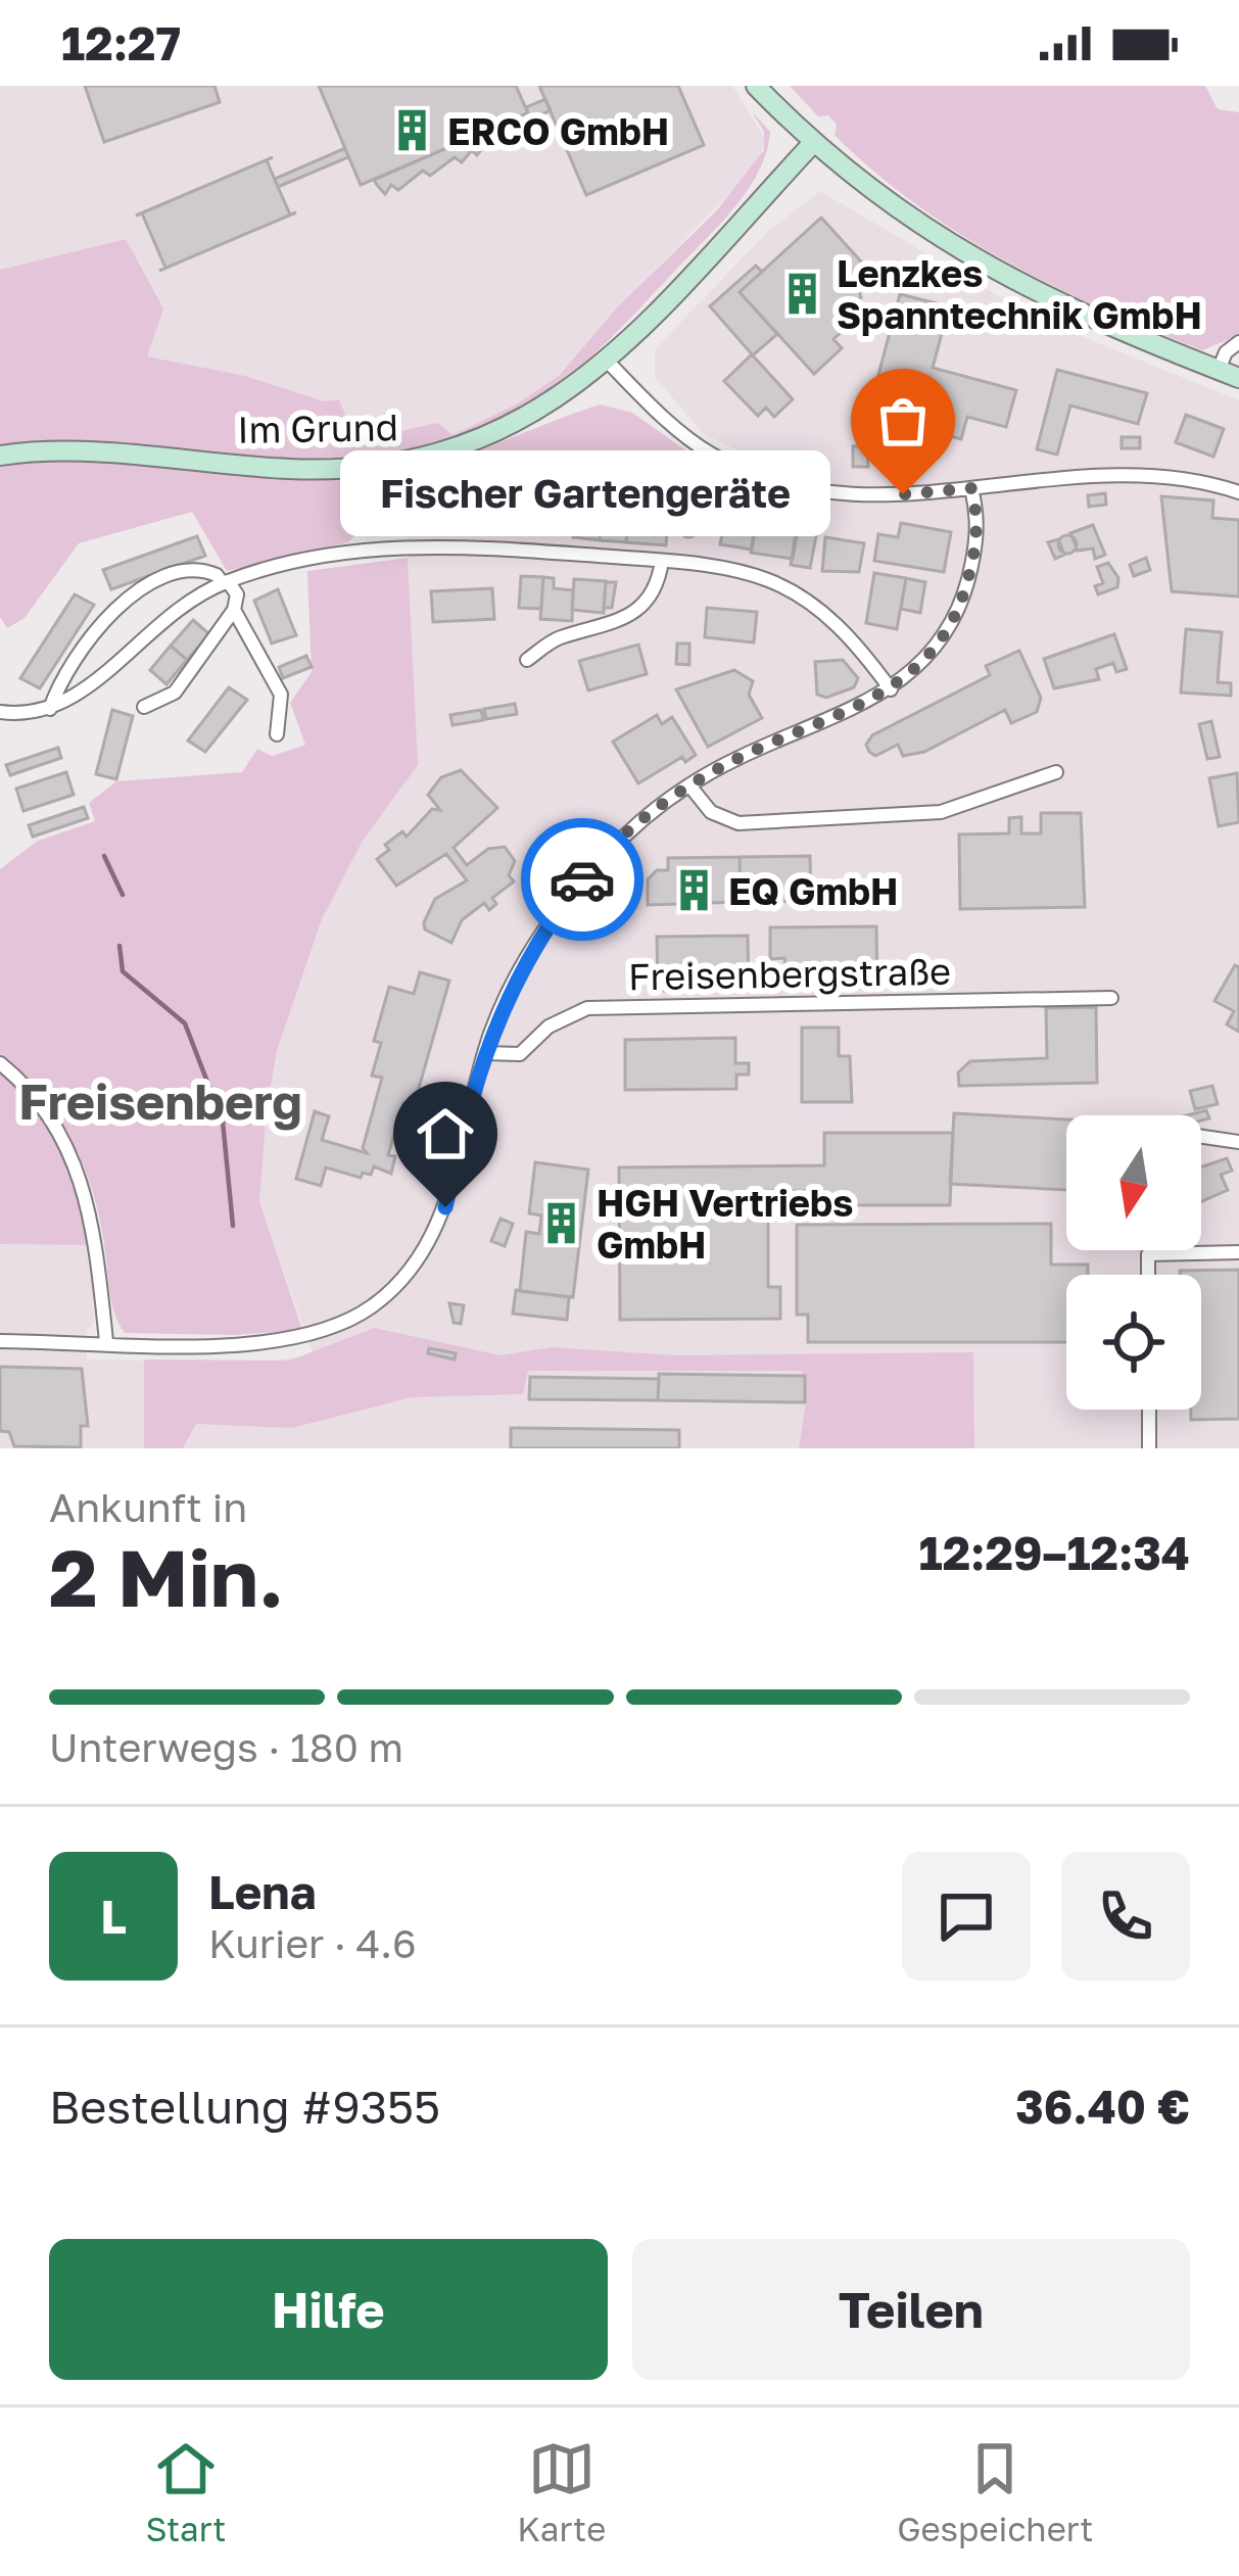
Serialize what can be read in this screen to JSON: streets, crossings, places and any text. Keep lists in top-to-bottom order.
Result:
{
  "streets": {
    "main road": ["Im Grund"],
    "street": ["Freisenbergstraße"]
  },
  "districts": ["Freisenberg"],
  "places": {
    "building": [
      "ERCO GmbH",
      "Lenzkes Spanntechnik GmbH",
      "EQ GmbH",
      "HGH Vertriebs GmbH"
    ],
    "other": ["Fischer Gartengeräte"]
  },
  "north": "bottom",
  "page": {
    "status": "12:27",
    "bubble": "Fischer Gartengeräte",
    "heading": ["2 Min.", "Ankunft in", "12:29–12:34"],
    "panel": [
      "Lena",
      "Kurier · 4.6",
      "Bestellung #9355",
      "36.40 €"
    ],
    "bar": "Unterwegs · 180 m",
    "round": "L",
    "buttons": ["Hilfe", "Teilen"],
    "tabs": ["Start", "Karte", "Gespeichert"]
  }
}
